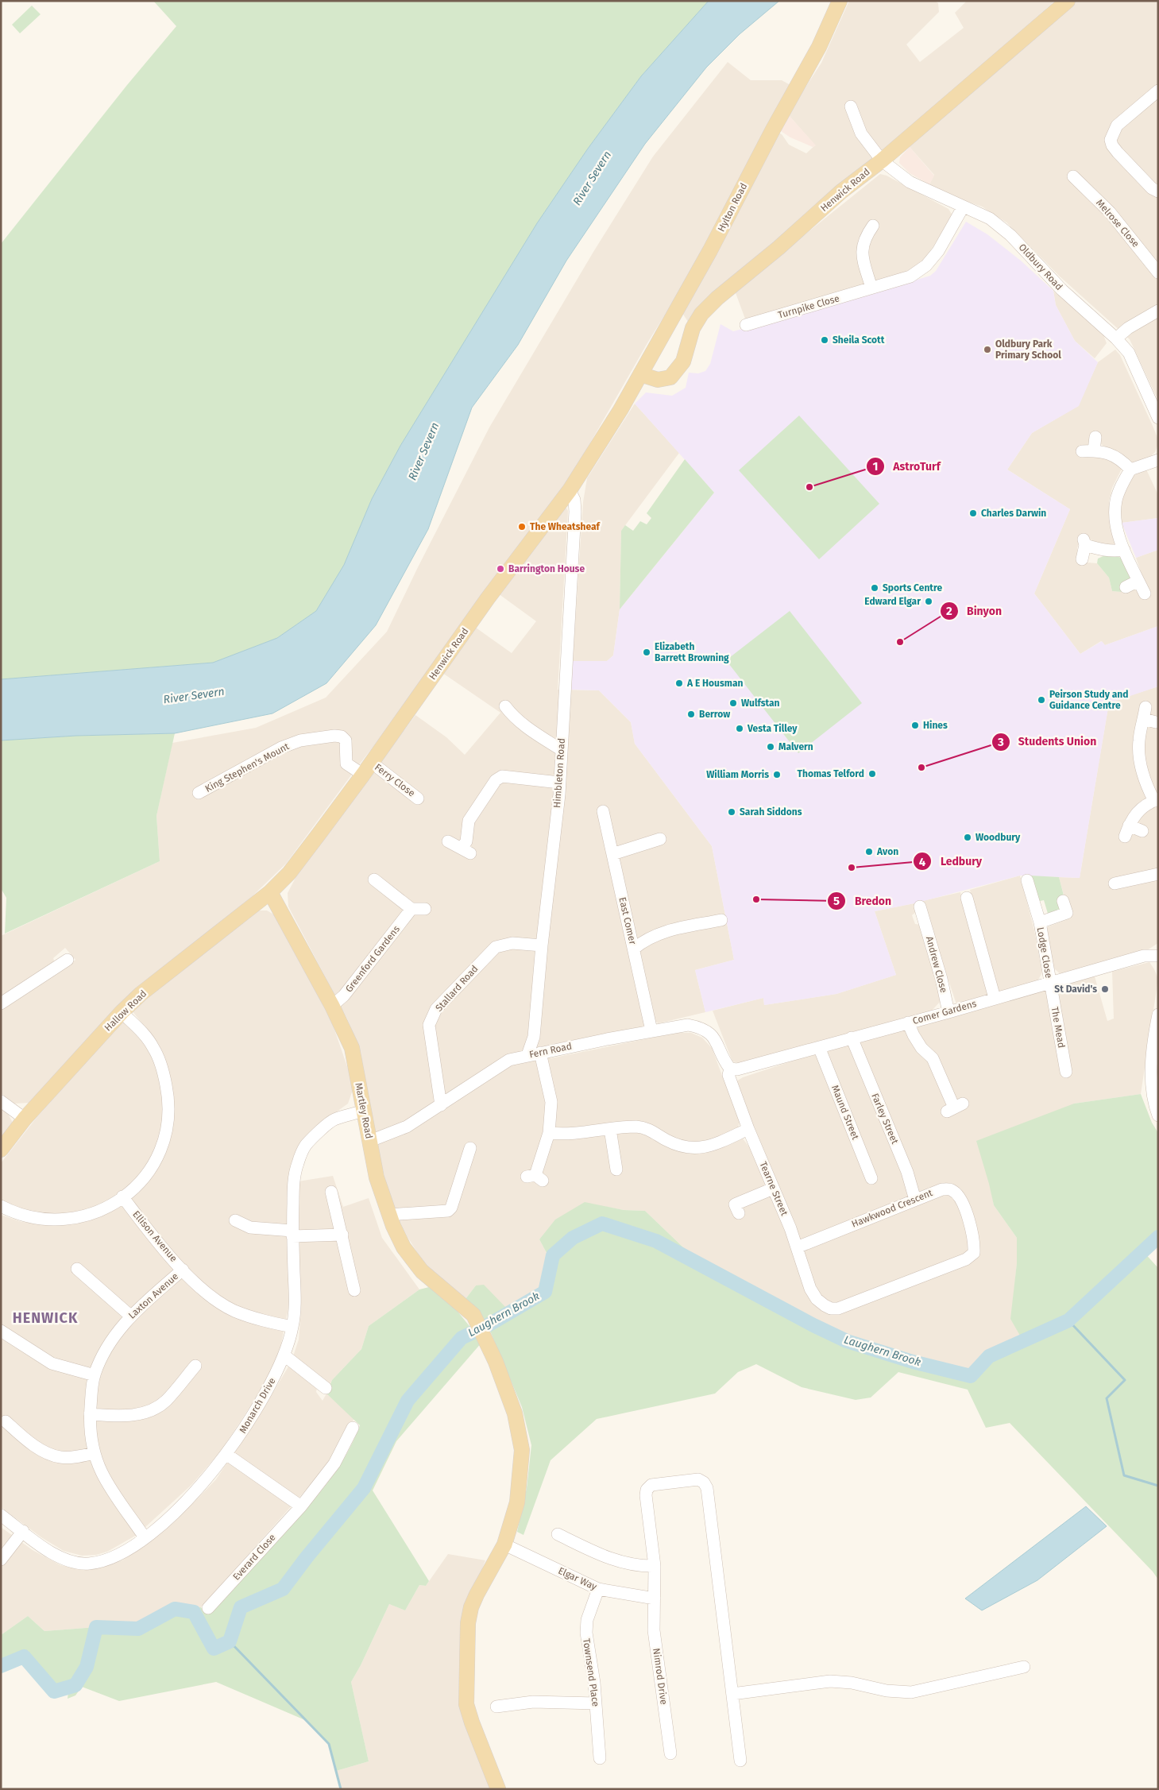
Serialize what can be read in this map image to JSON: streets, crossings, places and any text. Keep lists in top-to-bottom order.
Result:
{
  "streets": {
    "main road": [
      "Henwick Road",
      "Hylton Road",
      "Hallow Road",
      "Martley Road"
    ],
    "street": [
      "Melrose Close",
      "Oldbury Road",
      "Turnpike Close",
      "King Stephen's Mount",
      "Himbleton Road",
      "Ferry Close",
      "East Comer",
      "Lodge Close",
      "Greenford Gardens",
      "Andrew Close",
      "Stallard Road",
      "Comer Gardens",
      "The Mead",
      "Fern Road",
      "Maund Street",
      "Farley Street",
      "Tearne Street",
      "Hawkwood Crescent",
      "Ellison Avenue",
      "Laxton Avenue",
      "Monarch Drive",
      "Everard Close",
      "Elgar Way",
      "Townsend Place",
      "Nimrod Drive"
    ]
  },
  "crossings": [
    ["Henwick Road", "Hylton Road"],
    ["Henwick Road", "Oldbury Road"],
    ["Henwick Road", "King Stephen's Mount"],
    ["Henwick Road", "Himbleton Road"],
    ["Henwick Road", "Ferry Close"],
    ["Henwick Road", "Hallow Road"],
    ["Henwick Road", "Martley Road"],
    ["Oldbury Road", "Turnpike Close"],
    ["King Stephen's Mount", "Ferry Close"],
    ["Himbleton Road", "Stallard Road"],
    ["Himbleton Road", "Fern Road"],
    ["East Comer", "Fern Road"],
    ["Lodge Close", "Comer Gardens"],
    ["Lodge Close", "The Mead"],
    ["Greenford Gardens", "Martley Road"],
    ["Andrew Close", "Comer Gardens"],
    ["Stallard Road", "Fern Road"],
    ["Hallow Road", "Martley Road"],
    ["Comer Gardens", "The Mead"],
    ["Comer Gardens", "Fern Road"],
    ["Comer Gardens", "Maund Street"],
    ["Comer Gardens", "Farley Street"],
    ["Comer Gardens", "Tearne Street"],
    ["Fern Road", "Martley Road"],
    ["Fern Road", "Tearne Street"],
    ["Martley Road", "Monarch Drive"],
    ["Martley Road", "Elgar Way"],
    ["Farley Street", "Hawkwood Crescent"],
    ["Tearne Street", "Hawkwood Crescent"],
    ["Ellison Avenue", "Laxton Avenue"],
    ["Ellison Avenue", "Monarch Drive"],
    ["Laxton Avenue", "Monarch Drive"],
    ["Elgar Way", "Townsend Place"],
    ["Elgar Way", "Nimrod Drive"]
  ],
  "districts": ["HENWICK"],
  "water": ["River Severn", "Laughern Brook"],
  "places": [
    "Sheila Scott",
    "Oldbury Park Primary School",
    "AstroTurf",
    "Charles Darwin",
    "The Wheatsheaf",
    "Barrington House",
    "Sports Centre",
    "Edward Elgar",
    "Binyon",
    "Elizabeth Barrett Browning",
    "A E Housman",
    "Peirson Study and Guidance Centre",
    "Wulfstan",
    "Berrow",
    "Hines",
    "Vesta Tilley",
    "Malvern",
    "Students Union",
    "Thomas Telford",
    "William Morris",
    "Sarah Siddons",
    "Woodbury",
    "Avon",
    "Ledbury",
    "Bredon",
    "St David's"
  ]
}
